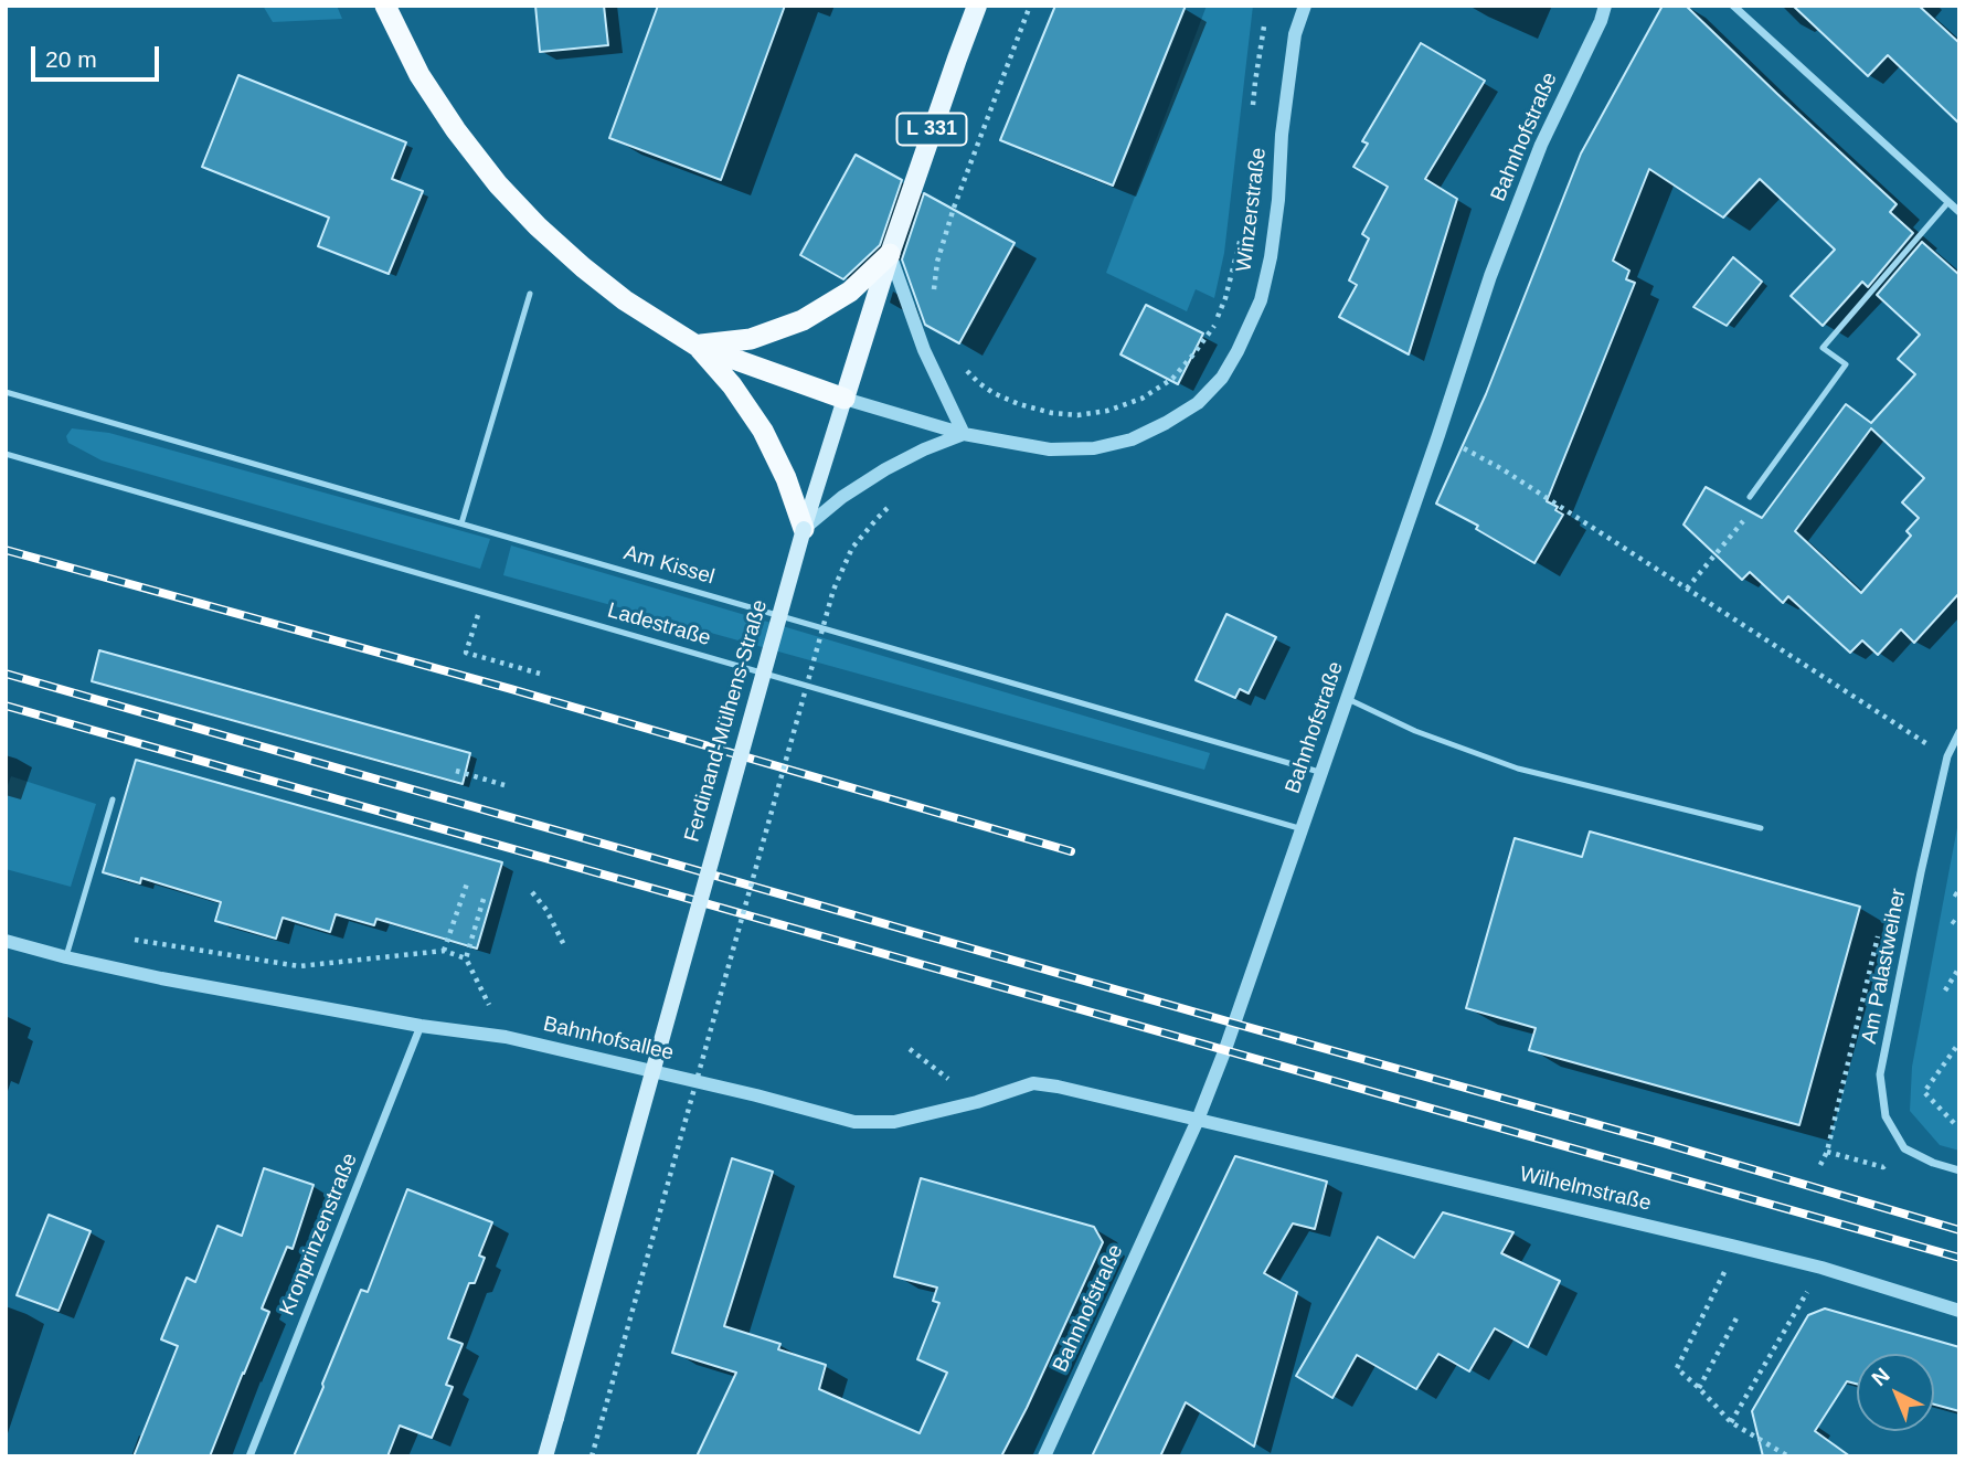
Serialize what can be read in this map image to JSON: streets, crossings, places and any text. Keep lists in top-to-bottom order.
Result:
{
  "streets": {
    "main road": ["L 331", "Ferdinand-Mülhens-Straße"],
    "street": [
      "Bahnhofstraße",
      "Winzerstraße",
      "Am Palastweiher",
      "Bahnhofsallee",
      "Wilhelmstraße",
      "Kronprinzenstraße"
    ],
    "lane": ["Am Kissel", "Ladestraße"]
  },
  "crossings": [
    ["Bahnhofstraße", "Am Kissel"],
    ["Bahnhofstraße", "Ladestraße"],
    ["Bahnhofstraße", "Bahnhofsallee"],
    ["Bahnhofstraße", "Wilhelmstraße"],
    ["Winzerstraße", "Ferdinand-Mülhens-Straße"],
    ["Bahnhofsallee", "Wilhelmstraße"],
    ["Bahnhofsallee", "Kronprinzenstraße"]
  ],
  "scale_bar": "20 m",
  "north": "top left"
}
